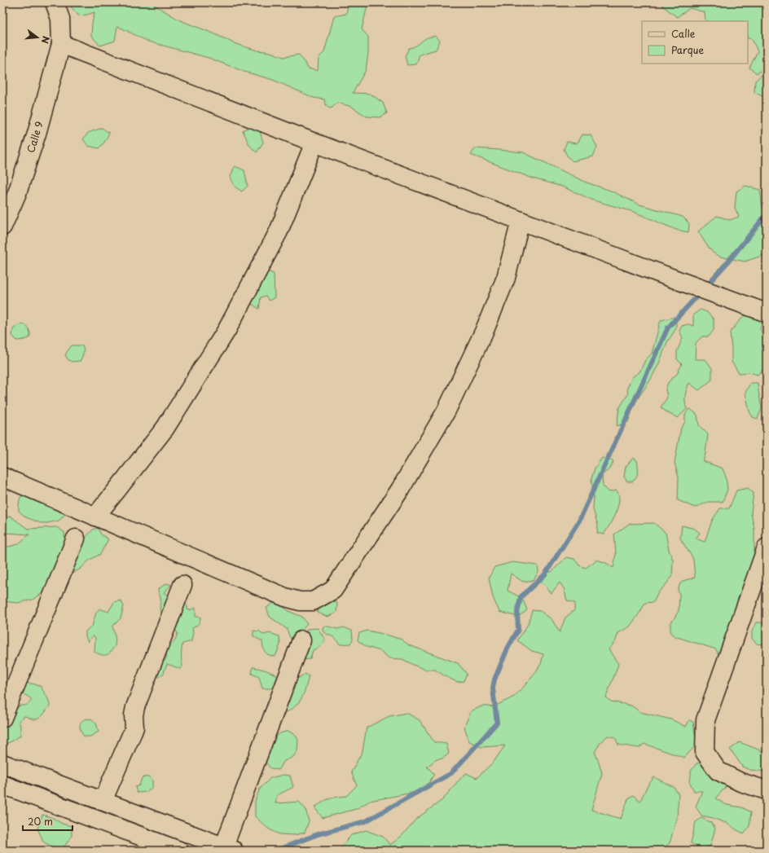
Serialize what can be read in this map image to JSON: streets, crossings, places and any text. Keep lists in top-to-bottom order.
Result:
{
  "streets": {
    "street": ["Calle 9"]
  },
  "legend": ["Calle", "Parque"],
  "scale_bar": "20 m",
  "north": "right"
}
